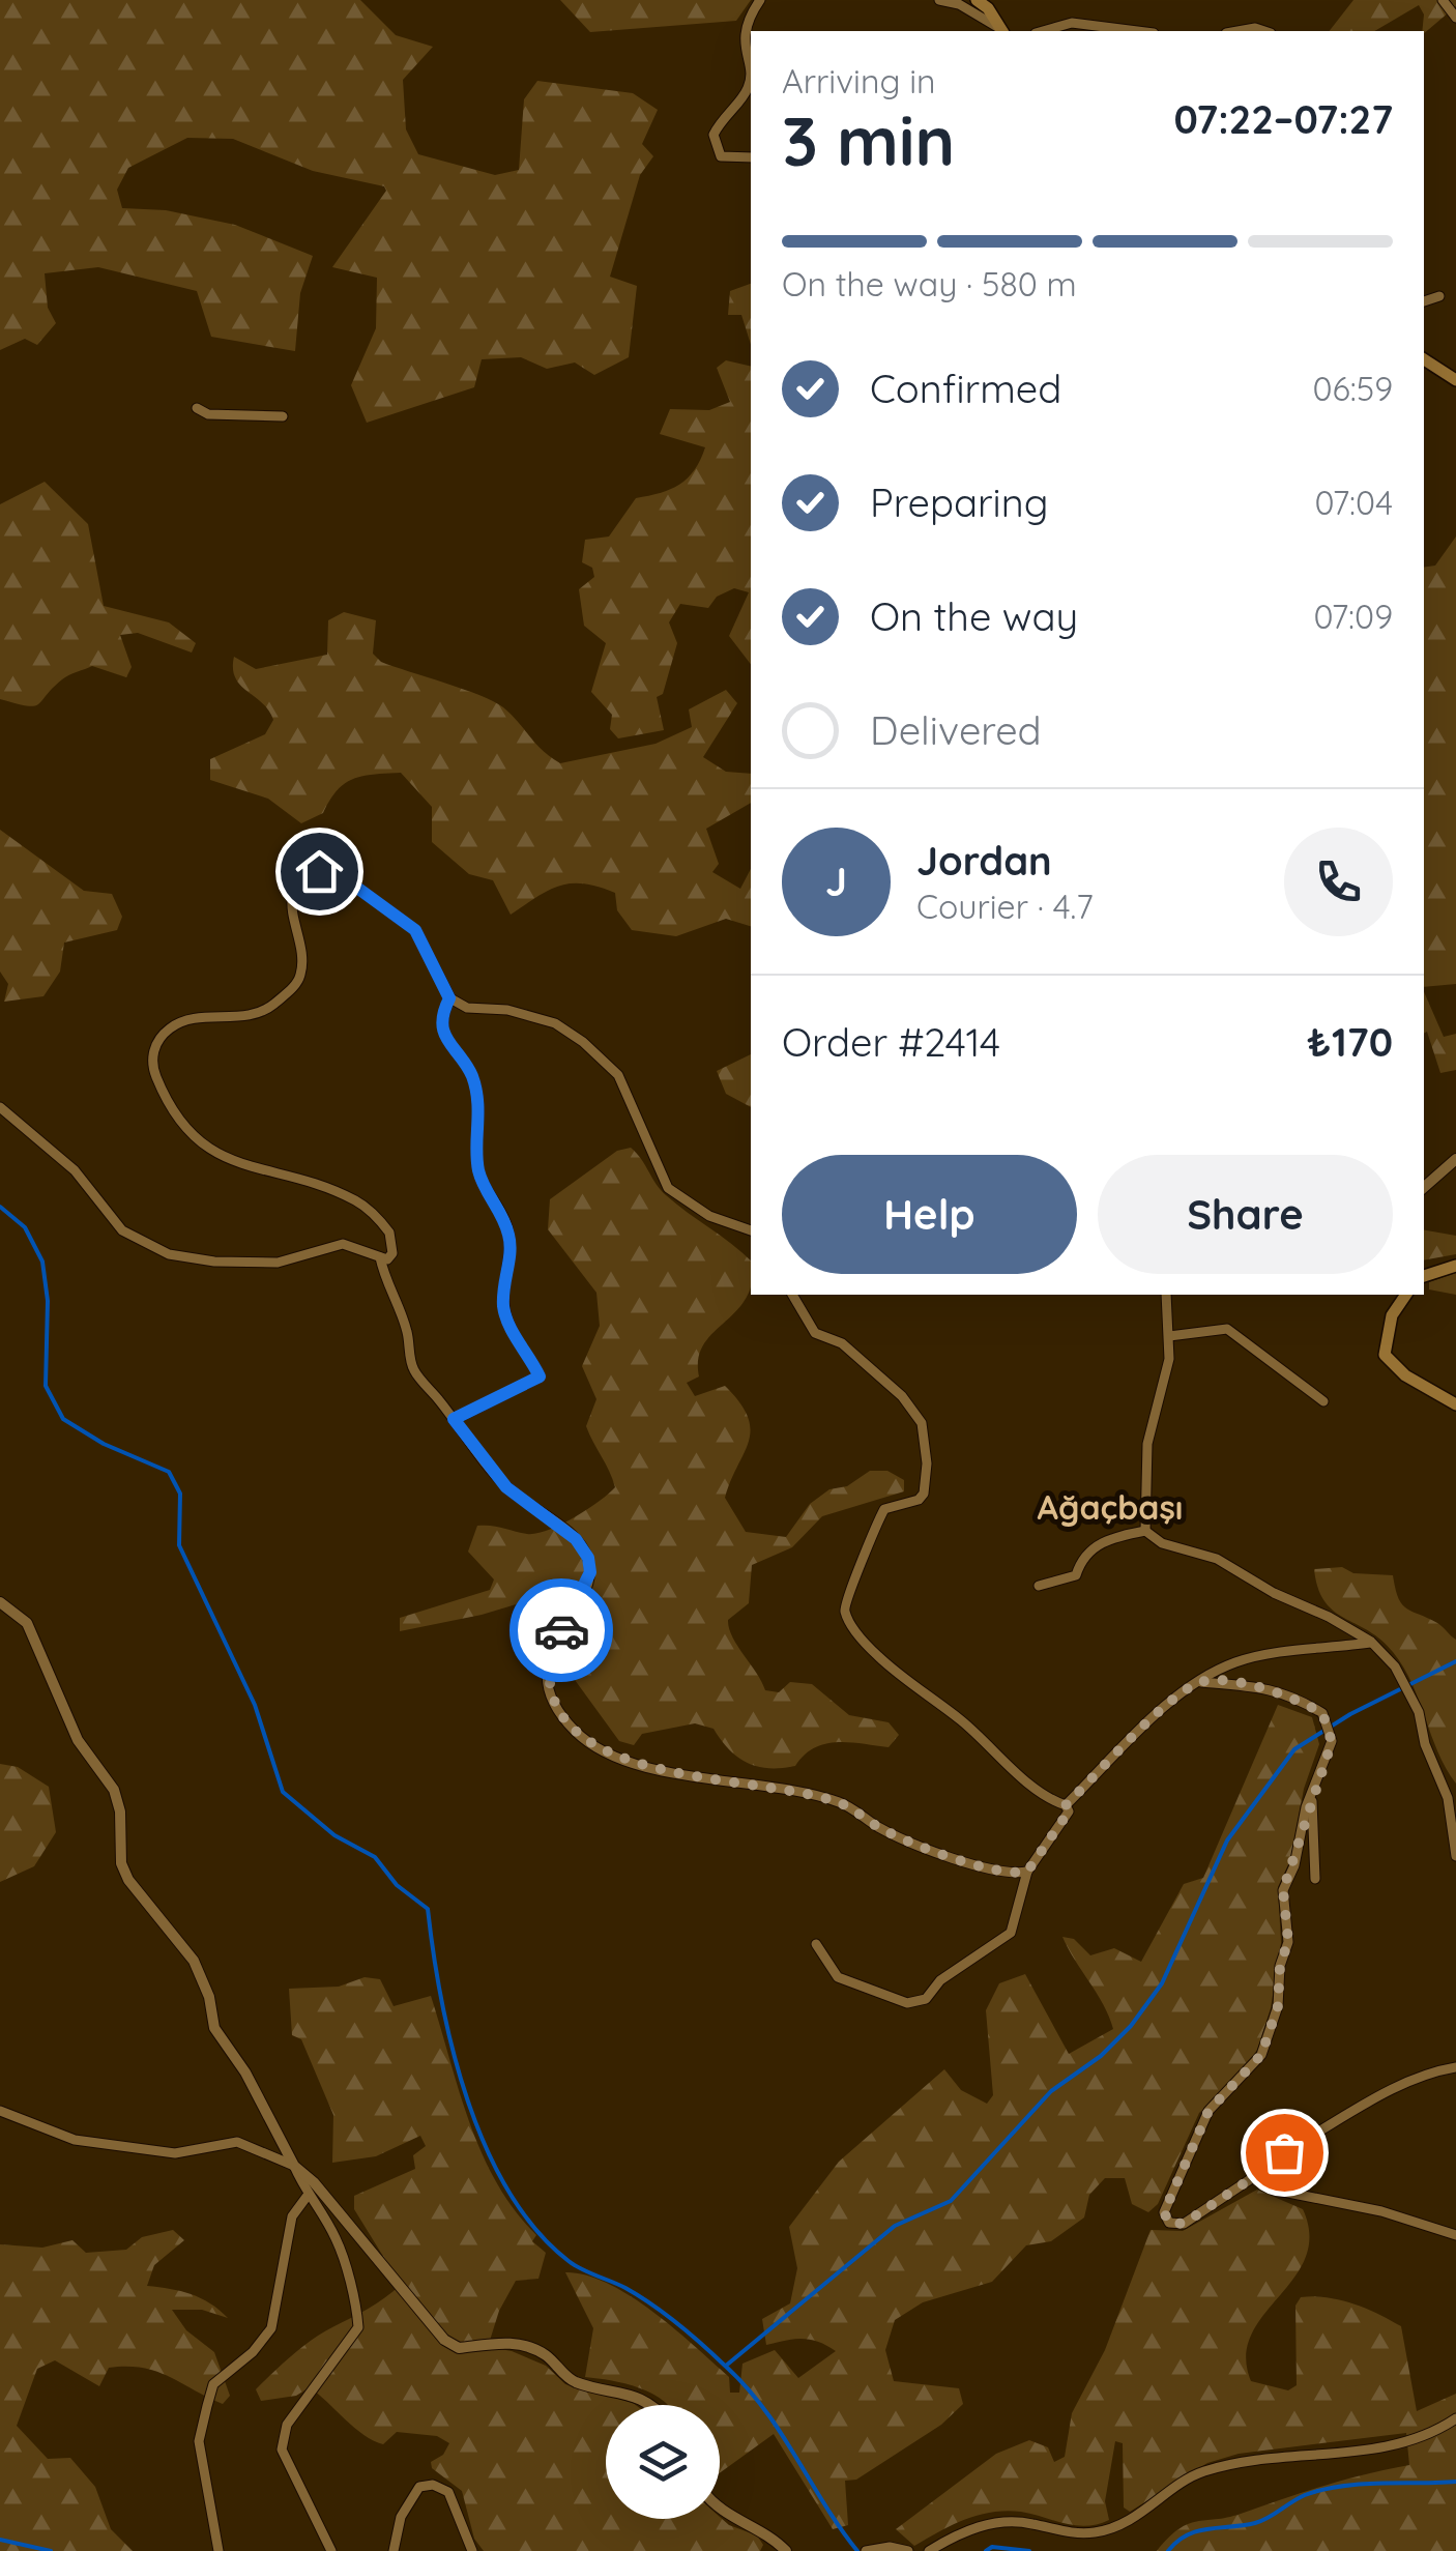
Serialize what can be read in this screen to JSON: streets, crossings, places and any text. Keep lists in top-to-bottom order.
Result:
{
  "districts": ["Ağaçbaşı"],
  "page": {
    "heading": ["3 min", "Arriving in", "07:22–07:27"],
    "panel": [
      "Jordan",
      "Courier · 4.7",
      "Order #2414",
      "₺170"
    ],
    "bar": "On the way · 580 m",
    "list": [
      ["Confirmed", "06:59"],
      ["Preparing", "07:04"],
      ["On the way", "07:09"],
      "Delivered"
    ],
    "round": "J",
    "buttons": ["Help", "Share"]
  }
}
